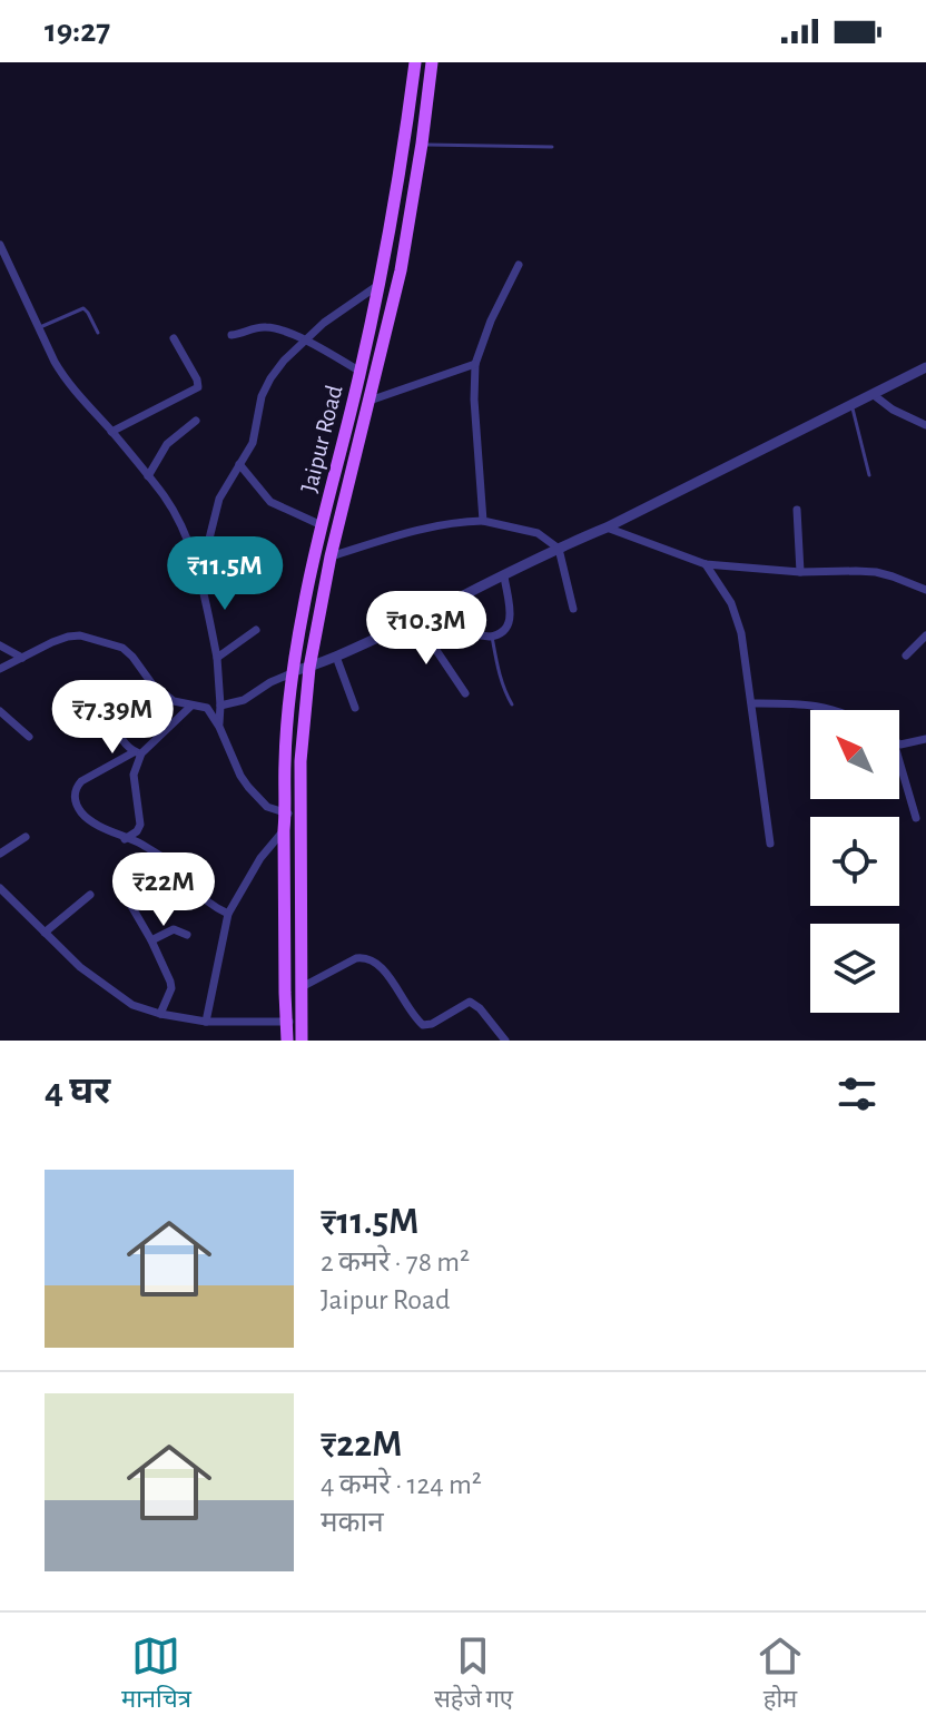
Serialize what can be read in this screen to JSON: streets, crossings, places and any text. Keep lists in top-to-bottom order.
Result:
{
  "streets": {
    "main road": ["Jaipur Road"]
  },
  "north": "top left",
  "page": {
    "status": "19:27",
    "price": [
      "₹11.5M",
      "₹10.3M",
      "₹7.39M",
      "₹22M"
    ],
    "heading": "4 घर",
    "list": [
      {
        "name": "₹11.5M",
        "note": "2 कमरे · 78 m² · Jaipur Road"
      },
      {
        "name": "₹22M",
        "note": "4 कमरे · 124 m² · मकान"
      }
    ],
    "tabs": ["मानचित्र", "सहेजे गए", "होम"]
  }
}
